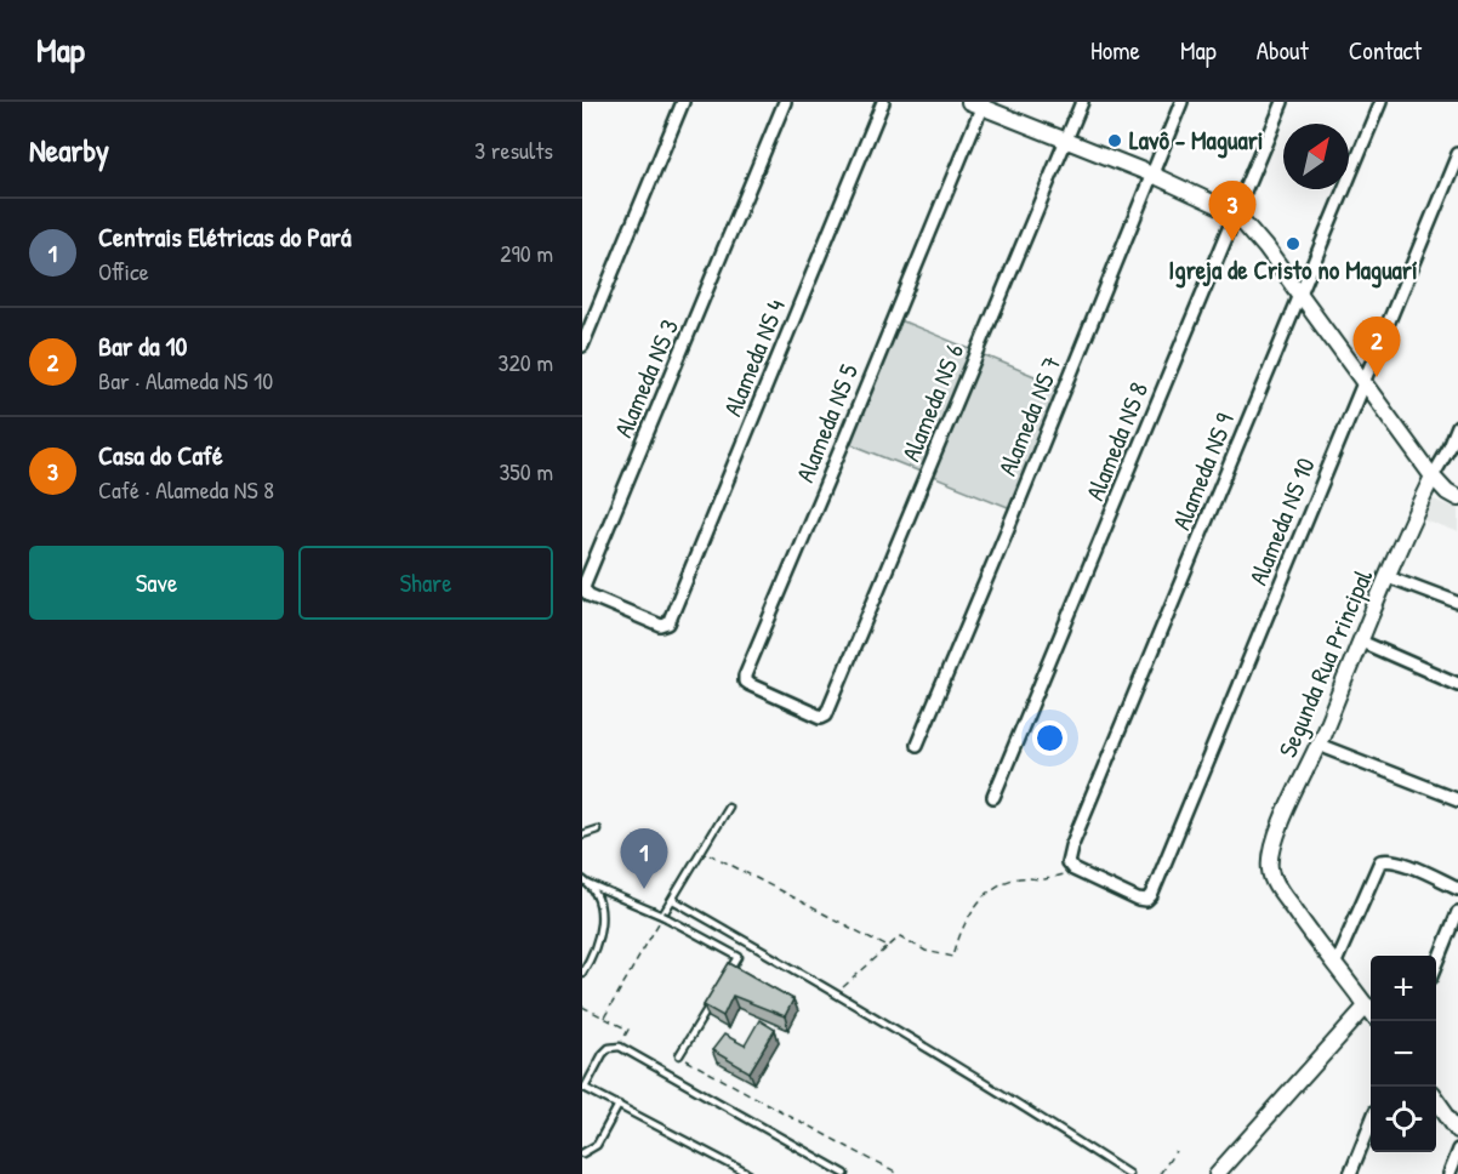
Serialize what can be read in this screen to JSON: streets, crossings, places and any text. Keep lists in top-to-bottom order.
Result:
{
  "streets": {
    "main road": ["Segunda Rua Principal"],
    "street": [
      "Alameda NS 4",
      "Alameda NS 3",
      "Alameda NS 6",
      "Alameda NS 7",
      "Alameda NS 5",
      "Alameda NS 8",
      "Alameda NS 9",
      "Alameda NS 10"
    ]
  },
  "crossings": [
    ["Alameda NS 4", "Alameda NS 3"],
    ["Alameda NS 6", "Alameda NS 5"],
    ["Alameda NS 9", "Alameda NS 10"]
  ],
  "places": ["Lavô - Maguari", "Igreja de Cristo no Maguarí"],
  "north": "top right",
  "page": {
    "header": "Map",
    "nav": [
      "Home",
      "Map",
      "About",
      "Contact"
    ],
    "heading": ["Nearby", "3 results"],
    "pins": ["3", "2", "1"],
    "list": [
      {
        "mark": "1",
        "name": "Centrais Elétricas do Pará",
        "note": "Office",
        "value": "290 m"
      },
      {
        "mark": "2",
        "name": "Bar da 10",
        "note": "Bar · Alameda NS 10",
        "value": "320 m"
      },
      {
        "mark": "3",
        "name": "Casa do Café",
        "note": "Café · Alameda NS 8",
        "value": "350 m"
      }
    ],
    "buttons": ["Save", "Share"],
    "map_buttons": ["+", "−"]
  }
}
